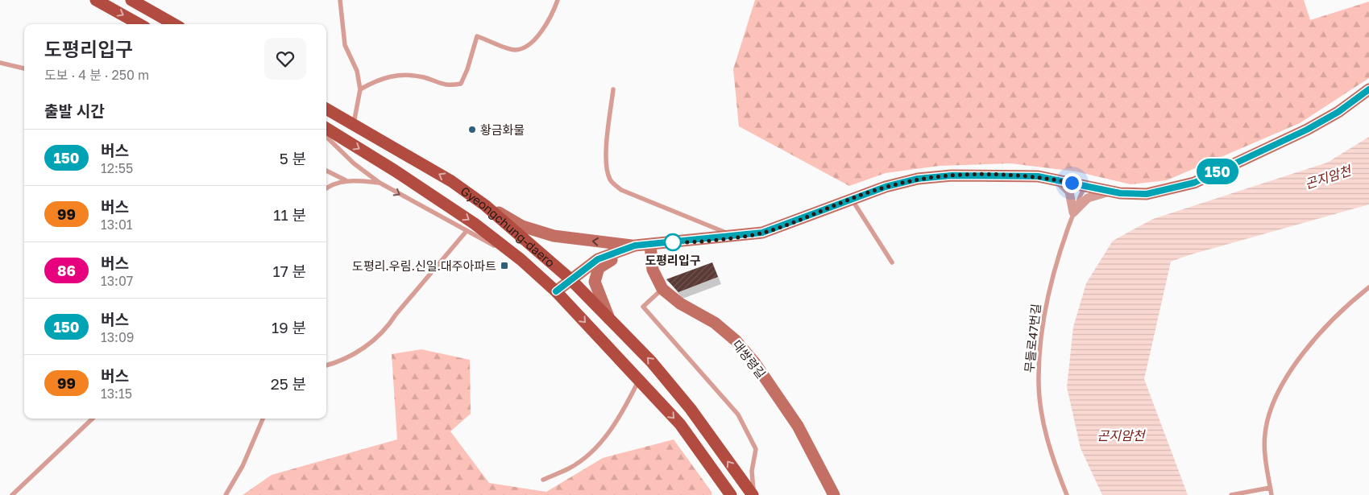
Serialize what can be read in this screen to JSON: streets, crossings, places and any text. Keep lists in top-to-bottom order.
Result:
{
  "streets": {
    "main road": ["Gyeongchung-daero"],
    "street": ["대쌍령길"],
    "lane": ["무들로47번길"]
  },
  "water": ["곤지암천"],
  "places": {
    "other": ["황금화물", "도평리입구"],
    "transit": ["도평리.우림.신일.대주아파트"]
  },
  "lines": ["bus line 150"],
  "page": {
    "on_map": "150",
    "heading": [
      ["도평리입구", "도보 · 4 분 · 250 m"],
      "출발 시간"
    ],
    "list": [
      {
        "mark": "150",
        "name": "버스",
        "note": "12:55",
        "value": "5 분"
      },
      {
        "mark": "99",
        "name": "버스",
        "note": "13:01",
        "value": "11 분"
      },
      {
        "mark": "86",
        "name": "버스",
        "note": "13:07",
        "value": "17 분"
      },
      {
        "mark": "150",
        "name": "버스",
        "note": "13:09",
        "value": "19 분"
      },
      {
        "mark": "99",
        "name": "버스",
        "note": "13:15",
        "value": "25 분"
      }
    ]
  }
}
